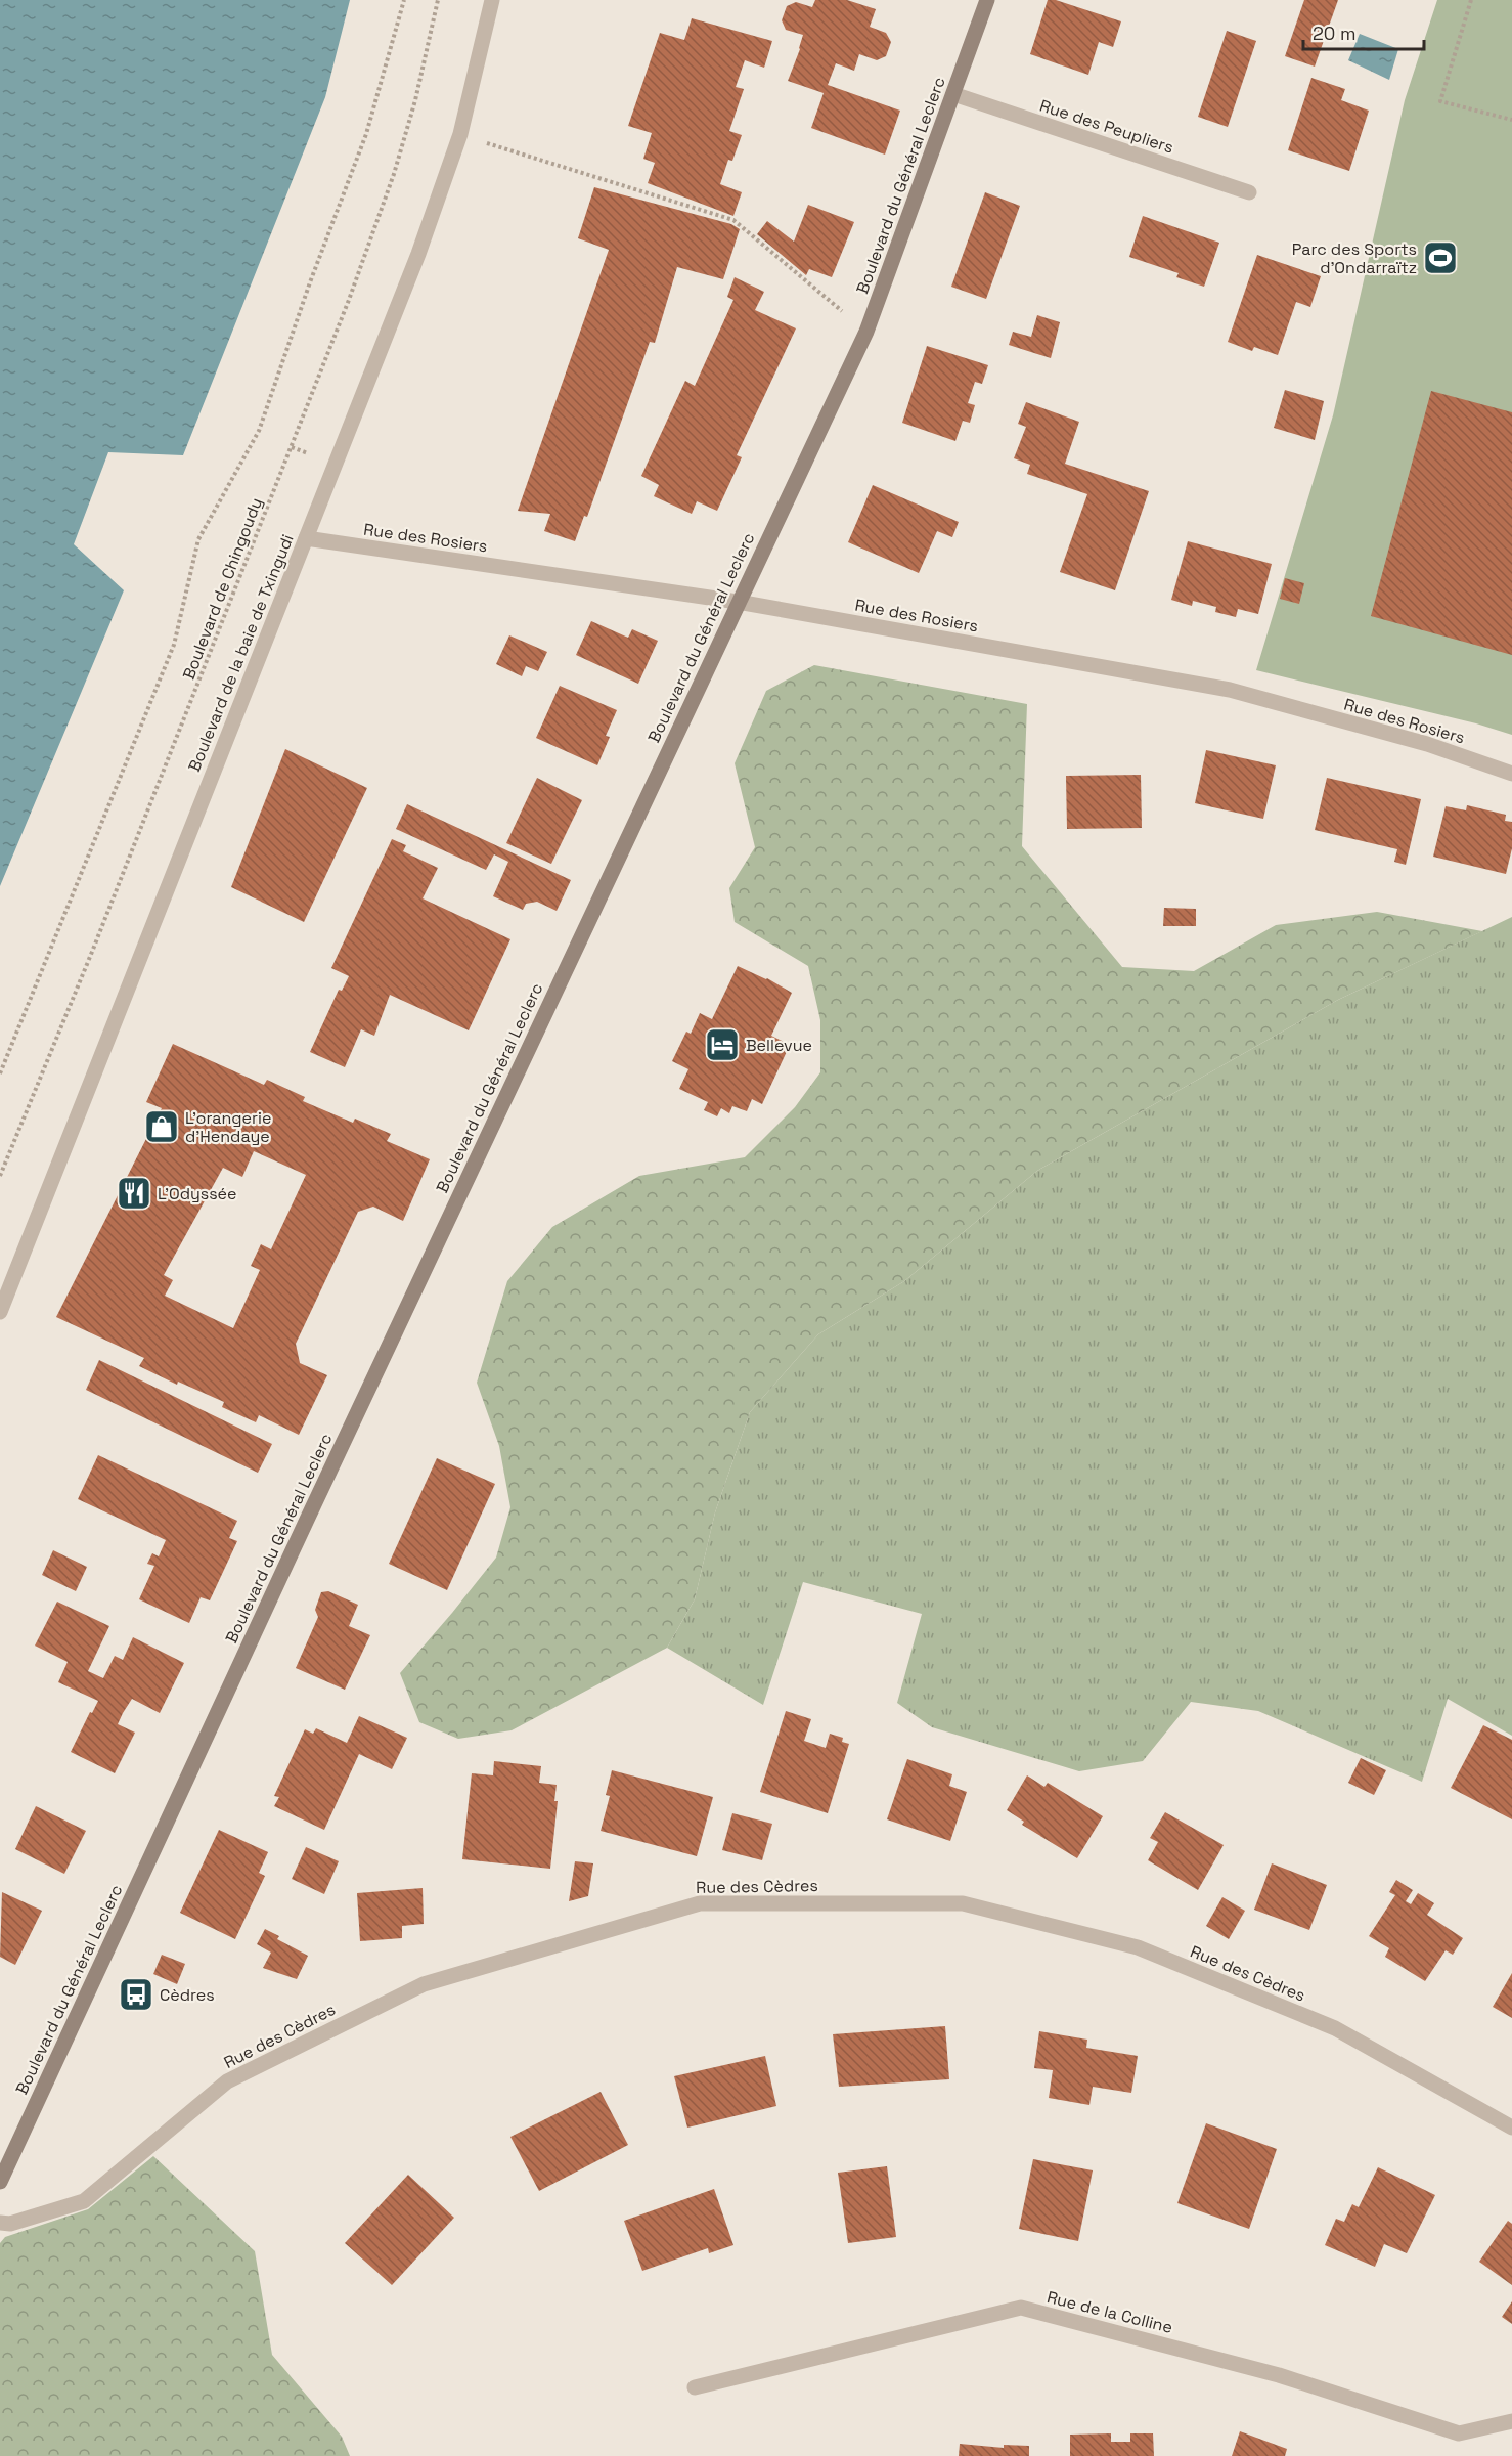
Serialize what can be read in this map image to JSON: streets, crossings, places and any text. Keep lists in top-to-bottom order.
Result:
{
  "streets": {
    "main road": ["Boulevard du Général Leclerc"],
    "street": [
      "Rue des Peupliers",
      "Rue des Rosiers",
      "Boulevard de la baie de Txingudi",
      "Rue des Cèdres",
      "Rue de la Colline"
    ],
    "path": ["Boulevard de Chingoudy"]
  },
  "crossings": [
    ["Rue des Peupliers", "Boulevard du Général Leclerc"],
    ["Boulevard du Général Leclerc", "Rue des Rosiers"],
    ["Rue des Rosiers", "Boulevard de la baie de Txingudi"]
  ],
  "places": {
    "sports": ["Parc des Sports d'Ondarraïtz"],
    "hotel": ["Bellevue"],
    "shop": ["L'orangerie d'Hendaye"],
    "restaurant": ["L'Odyssée"],
    "bus stop": ["Cèdres"]
  },
  "scale_bar": "20 m"
}
